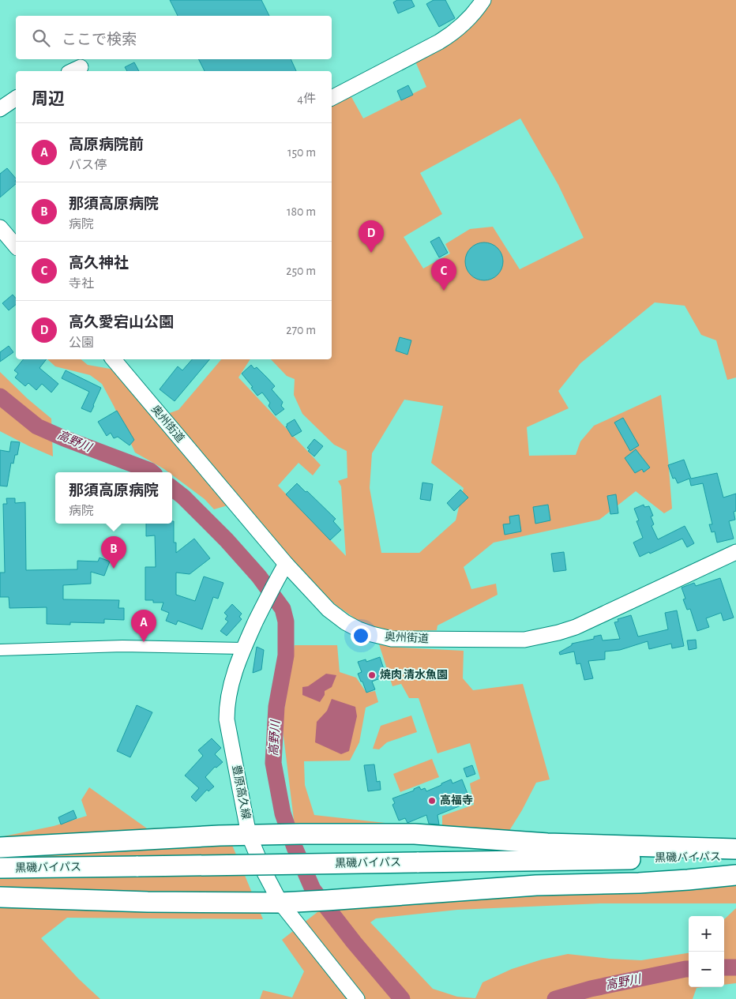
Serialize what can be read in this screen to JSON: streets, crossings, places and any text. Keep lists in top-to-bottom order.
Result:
{
  "streets": {
    "highway": ["黒磯バイパス"],
    "main road": ["奥州街道", "豊原高久線"]
  },
  "crossings": [
    ["奥州街道", "豊原高久線"]
  ],
  "water": ["高野川"],
  "places": ["焼肉 清水魚園", "高福寺"],
  "page": {
    "search": "ここで検索",
    "heading": ["周辺", "4件"],
    "list": [
      {
        "mark": "A",
        "name": "高原病院前",
        "note": "バス停",
        "value": "150 m"
      },
      {
        "mark": "B",
        "name": "那須高原病院",
        "note": "病院",
        "value": "180 m"
      },
      {
        "mark": "C",
        "name": "高久神社",
        "note": "寺社",
        "value": "250 m"
      },
      {
        "mark": "D",
        "name": "高久愛宕山公園",
        "note": "公園",
        "value": "270 m"
      }
    ],
    "pins": [
      "D",
      "C",
      "B",
      "A"
    ],
    "popup": ["那須高原病院", "病院"],
    "map_buttons": ["+", "−"]
  }
}
